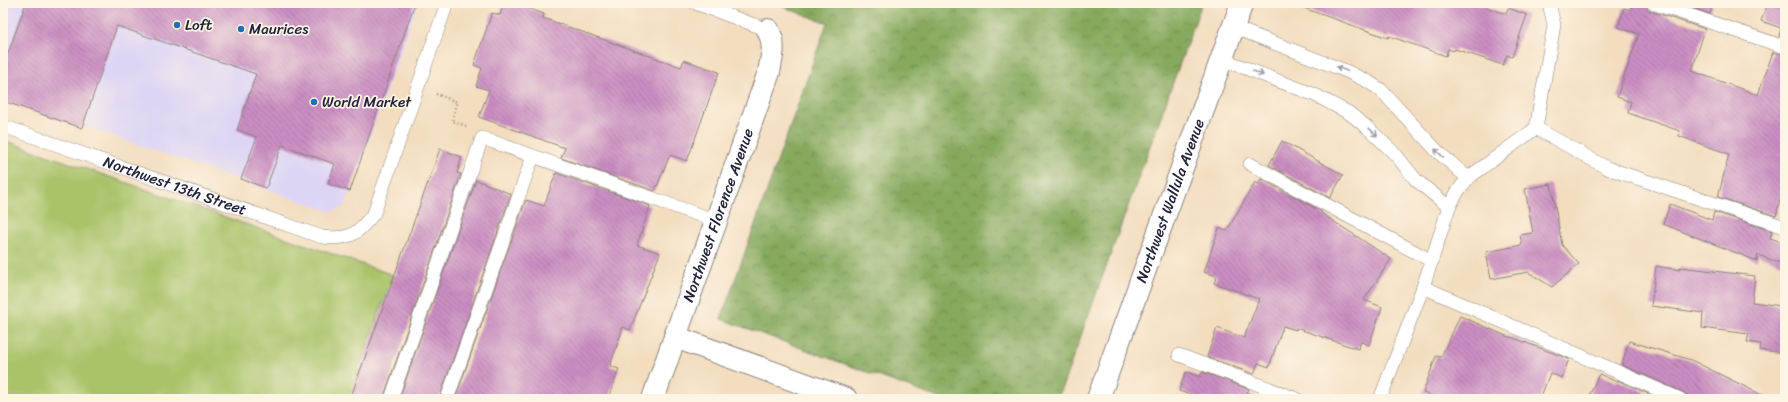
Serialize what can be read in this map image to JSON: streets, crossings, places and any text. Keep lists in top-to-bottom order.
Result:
{
  "streets": {
    "street": ["Northwest Wallula Avenue", "Northwest Florence Avenue"],
    "lane": ["Northwest 13th Street"]
  },
  "places": ["Loft", "Maurices", "World Market"]
}
